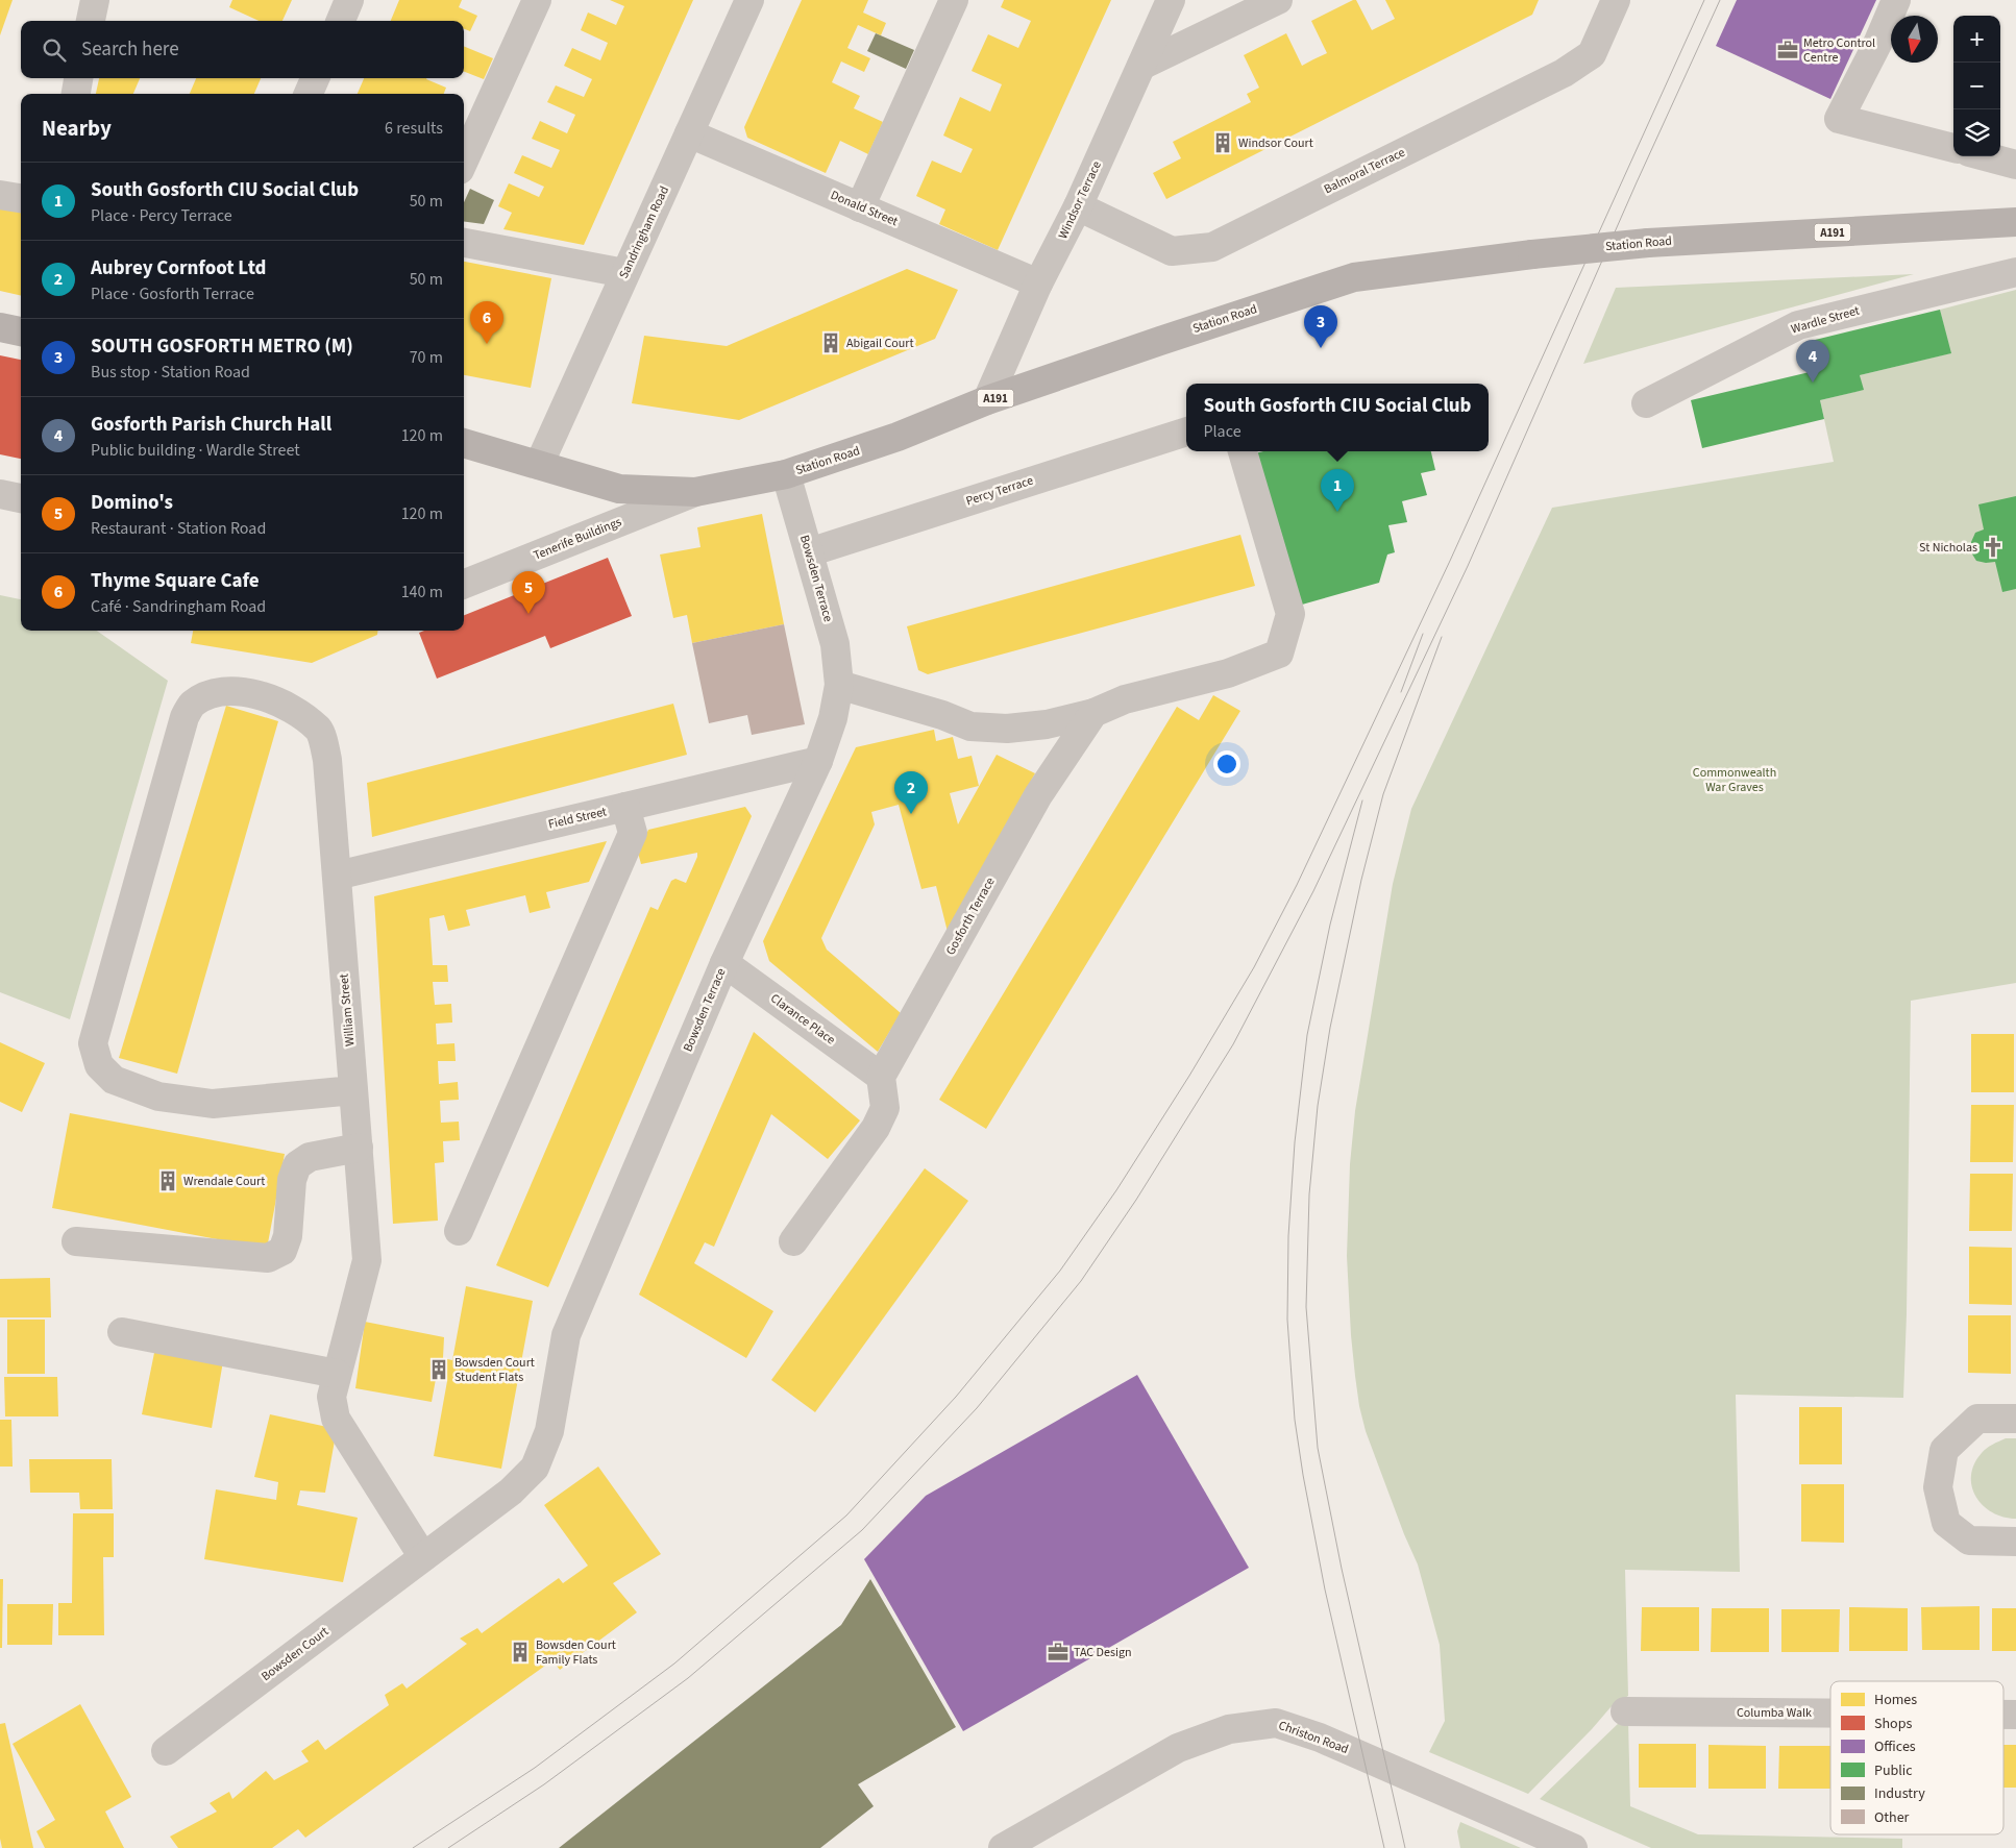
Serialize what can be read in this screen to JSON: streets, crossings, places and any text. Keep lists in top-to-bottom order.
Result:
{
  "streets": {
    "main road": ["A191", "Station Road"],
    "street": [
      "Balmoral Terrace",
      "Windsor Terrace",
      "Donald Street",
      "Sandringham Road",
      "Wardle Street",
      "Percy Terrace",
      "Tenerife Buildings",
      "Bowsden Terrace",
      "Field Street",
      "Gosforth Terrace",
      "William Street",
      "Clarance Place",
      "Bowsden Court",
      "Columba Walk",
      "Christon Road"
    ]
  },
  "crossings": [
    ["Balmoral Terrace", "Windsor Terrace"],
    ["Windsor Terrace", "Donald Street"],
    ["Windsor Terrace", "Station Road"],
    ["Donald Street", "Sandringham Road"],
    ["Sandringham Road", "Station Road"],
    ["Station Road", "Tenerife Buildings"],
    ["Station Road", "Bowsden Terrace"],
    ["Percy Terrace", "Bowsden Terrace"],
    ["Bowsden Terrace", "Field Street"],
    ["Bowsden Terrace", "Clarance Place"],
    ["Bowsden Terrace", "Bowsden Court"],
    ["Field Street", "William Street"],
    ["Gosforth Terrace", "Clarance Place"]
  ],
  "parks": ["Commonwealth War Graves"],
  "places": {
    "office": ["Metro Control Centre", "TAC Design"],
    "building": [
      "Windsor Court",
      "Abigail Court",
      "Wrendale Court",
      "Bowsden Court Student Flats",
      "Bowsden Court Family Flats"
    ],
    "church": ["St Nicholas"]
  },
  "legend": [
    "Homes",
    "Shops",
    "Offices",
    "Public",
    "Industry",
    "Other"
  ],
  "north": "bottom",
  "page": {
    "map_buttons": ["+", "−"],
    "search": "Search here",
    "heading": ["Nearby", "6 results"],
    "list": [
      {
        "mark": "1",
        "name": "South Gosforth CIU Social Club",
        "note": "Place · Percy Terrace",
        "value": "50 m"
      },
      {
        "mark": "2",
        "name": "Aubrey Cornfoot Ltd",
        "note": "Place · Gosforth Terrace",
        "value": "50 m"
      },
      {
        "mark": "3",
        "name": "SOUTH GOSFORTH METRO (M)",
        "note": "Bus stop · Station Road",
        "value": "70 m"
      },
      {
        "mark": "4",
        "name": "Gosforth Parish Church Hall",
        "note": "Public building · Wardle Street",
        "value": "120 m"
      },
      {
        "mark": "5",
        "name": "Domino's",
        "note": "Restaurant · Station Road",
        "value": "120 m"
      },
      {
        "mark": "6",
        "name": "Thyme Square Cafe",
        "note": "Café · Sandringham Road",
        "value": "140 m"
      }
    ],
    "pins": [
      "6",
      "3",
      "4",
      "1",
      "5",
      "2"
    ],
    "popup": ["South Gosforth CIU Social Club", "Place"]
  }
}
